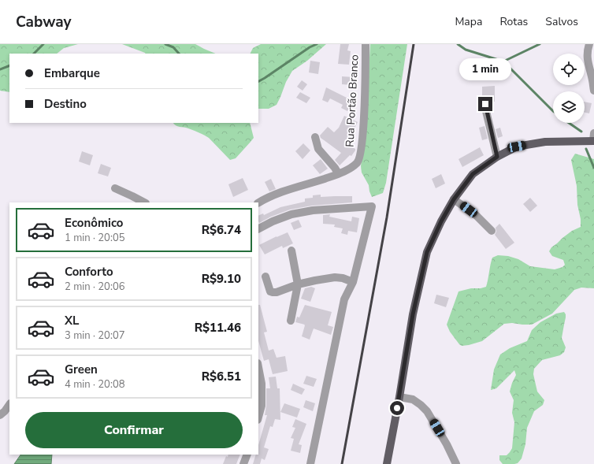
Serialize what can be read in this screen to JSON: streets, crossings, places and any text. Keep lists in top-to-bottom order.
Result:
{
  "streets": {
    "street": ["Rua Portão Branco"]
  },
  "page": {
    "header": "Cabway",
    "nav": ["Mapa", "Rotas", "Salvos"],
    "banner": ["Embarque", "Destino"],
    "bubble": "1 min",
    "list": [
      {
        "name": "Econômico",
        "note": "1 min · 20:05",
        "value": "R$6.74"
      },
      {
        "name": "Conforto",
        "note": "2 min · 20:06",
        "value": "R$9.10"
      },
      {
        "name": "XL",
        "note": "3 min · 20:07",
        "value": "R$11.46"
      },
      {
        "name": "Green",
        "note": "4 min · 20:08",
        "value": "R$6.51"
      }
    ],
    "buttons": "Confirmar"
  }
}
